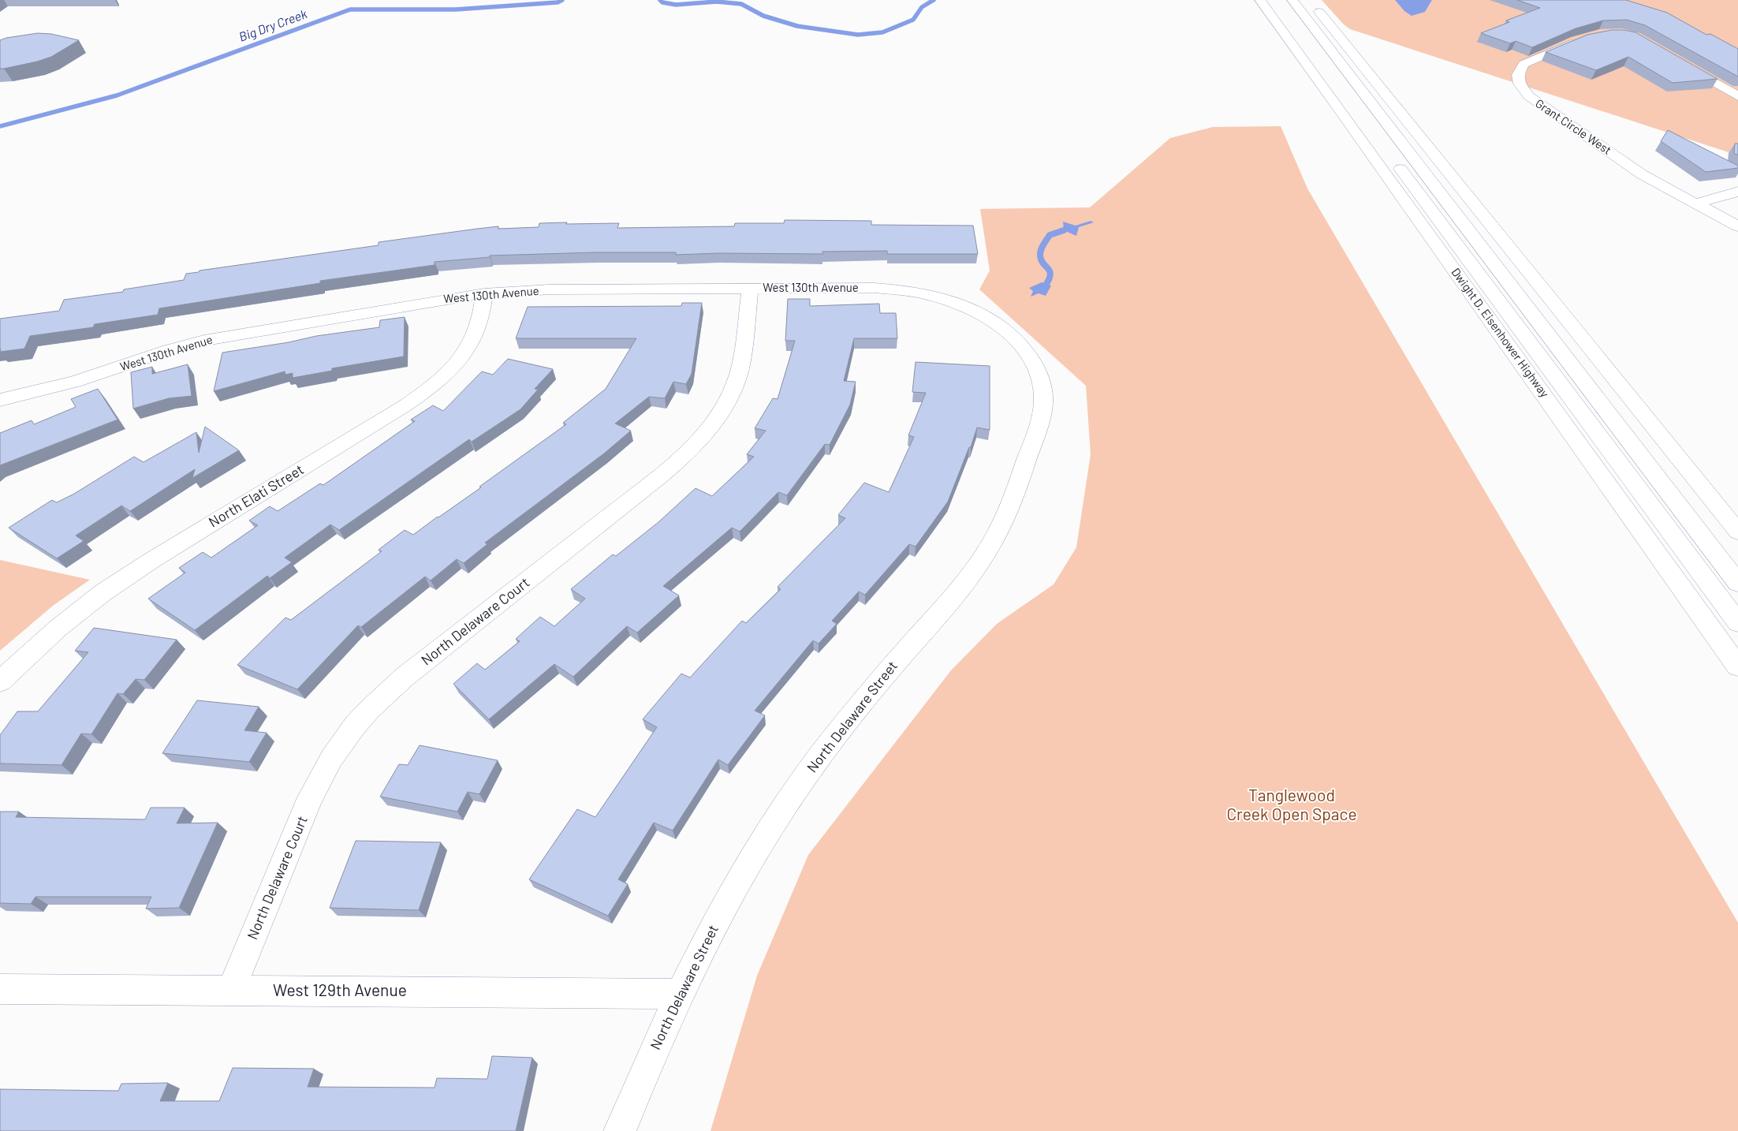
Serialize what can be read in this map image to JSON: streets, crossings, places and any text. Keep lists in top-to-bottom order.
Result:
{
  "streets": {
    "main road": [
      "Grant Circle West",
      "West 130th Avenue",
      "Dwight D. Eisenhower Highway",
      "North Elati Street",
      "North Delaware Court",
      "North Delaware Street",
      "West 129th Avenue"
    ]
  },
  "crossings": [
    ["West 130th Avenue", "North Elati Street"],
    ["West 130th Avenue", "North Delaware Court"],
    ["West 130th Avenue", "North Delaware Street"],
    ["North Delaware Court", "West 129th Avenue"],
    ["North Delaware Street", "West 129th Avenue"]
  ],
  "water": ["Big Dry Creek"],
  "parks": ["Tanglewood Creek Open Space"]
}
